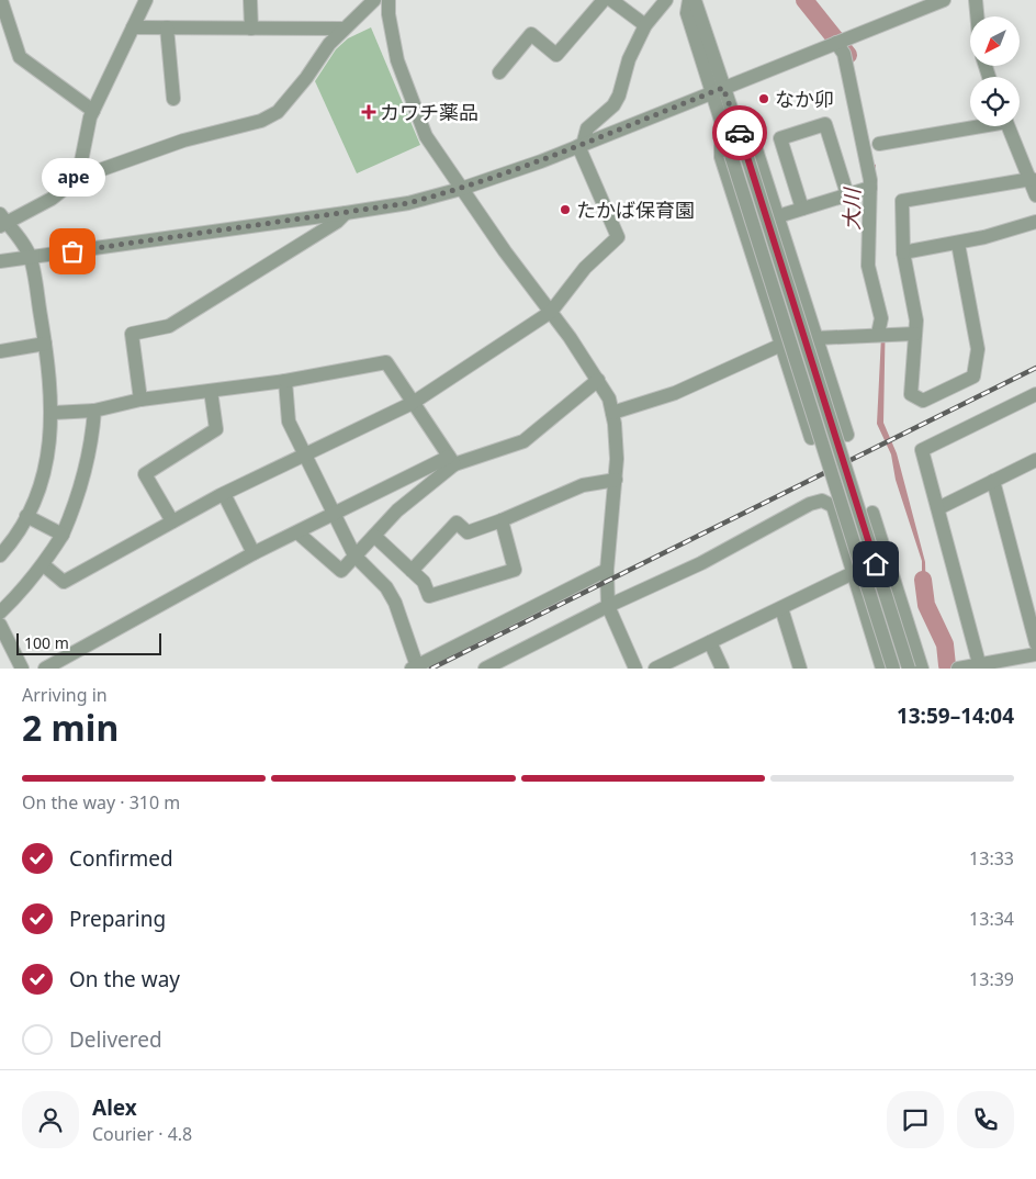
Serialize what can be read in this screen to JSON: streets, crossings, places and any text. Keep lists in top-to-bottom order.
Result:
{
  "water": ["大川"],
  "places": {
    "other": ["なか卯", "たかば保育園", "ape"],
    "health": ["カワチ薬品"]
  },
  "scale_bar": "100 m",
  "north": "bottom left",
  "page": {
    "bubble": "ape",
    "scale": "100 m",
    "heading": ["2 min", "Arriving in", "13:59–14:04"],
    "panel": ["Alex", "Courier · 4.8"],
    "bar": "On the way · 310 m",
    "list": [
      ["Confirmed", "13:33"],
      ["Preparing", "13:34"],
      ["On the way", "13:39"],
      "Delivered"
    ]
  }
}
